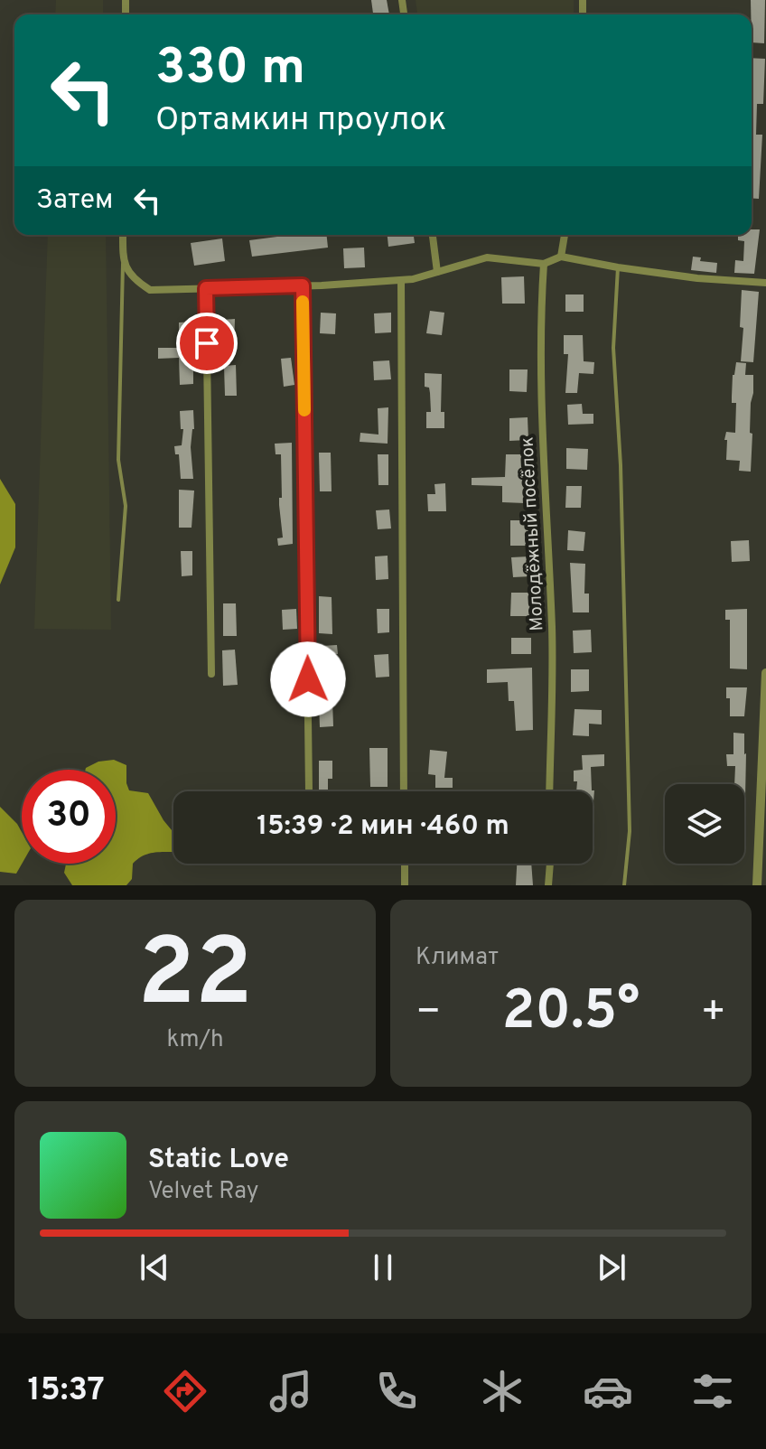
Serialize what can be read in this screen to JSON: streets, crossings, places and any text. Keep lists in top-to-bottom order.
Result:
{
  "streets": {
    "street": ["Молодёжный посёлок"]
  },
  "page": {
    "turn": ["330 m", "Ортамкин проулок"],
    "then": "Затем",
    "limit": "30",
    "trip": "15:39 · 2 мин · 460 m",
    "tile": [
      ["22", "km/h"],
      "Климат"
    ],
    "heat": ["−", "20.5°", "+"],
    "song": ["Static Love", "Velvet Ray"],
    "tabs": "15:37"
  }
}
